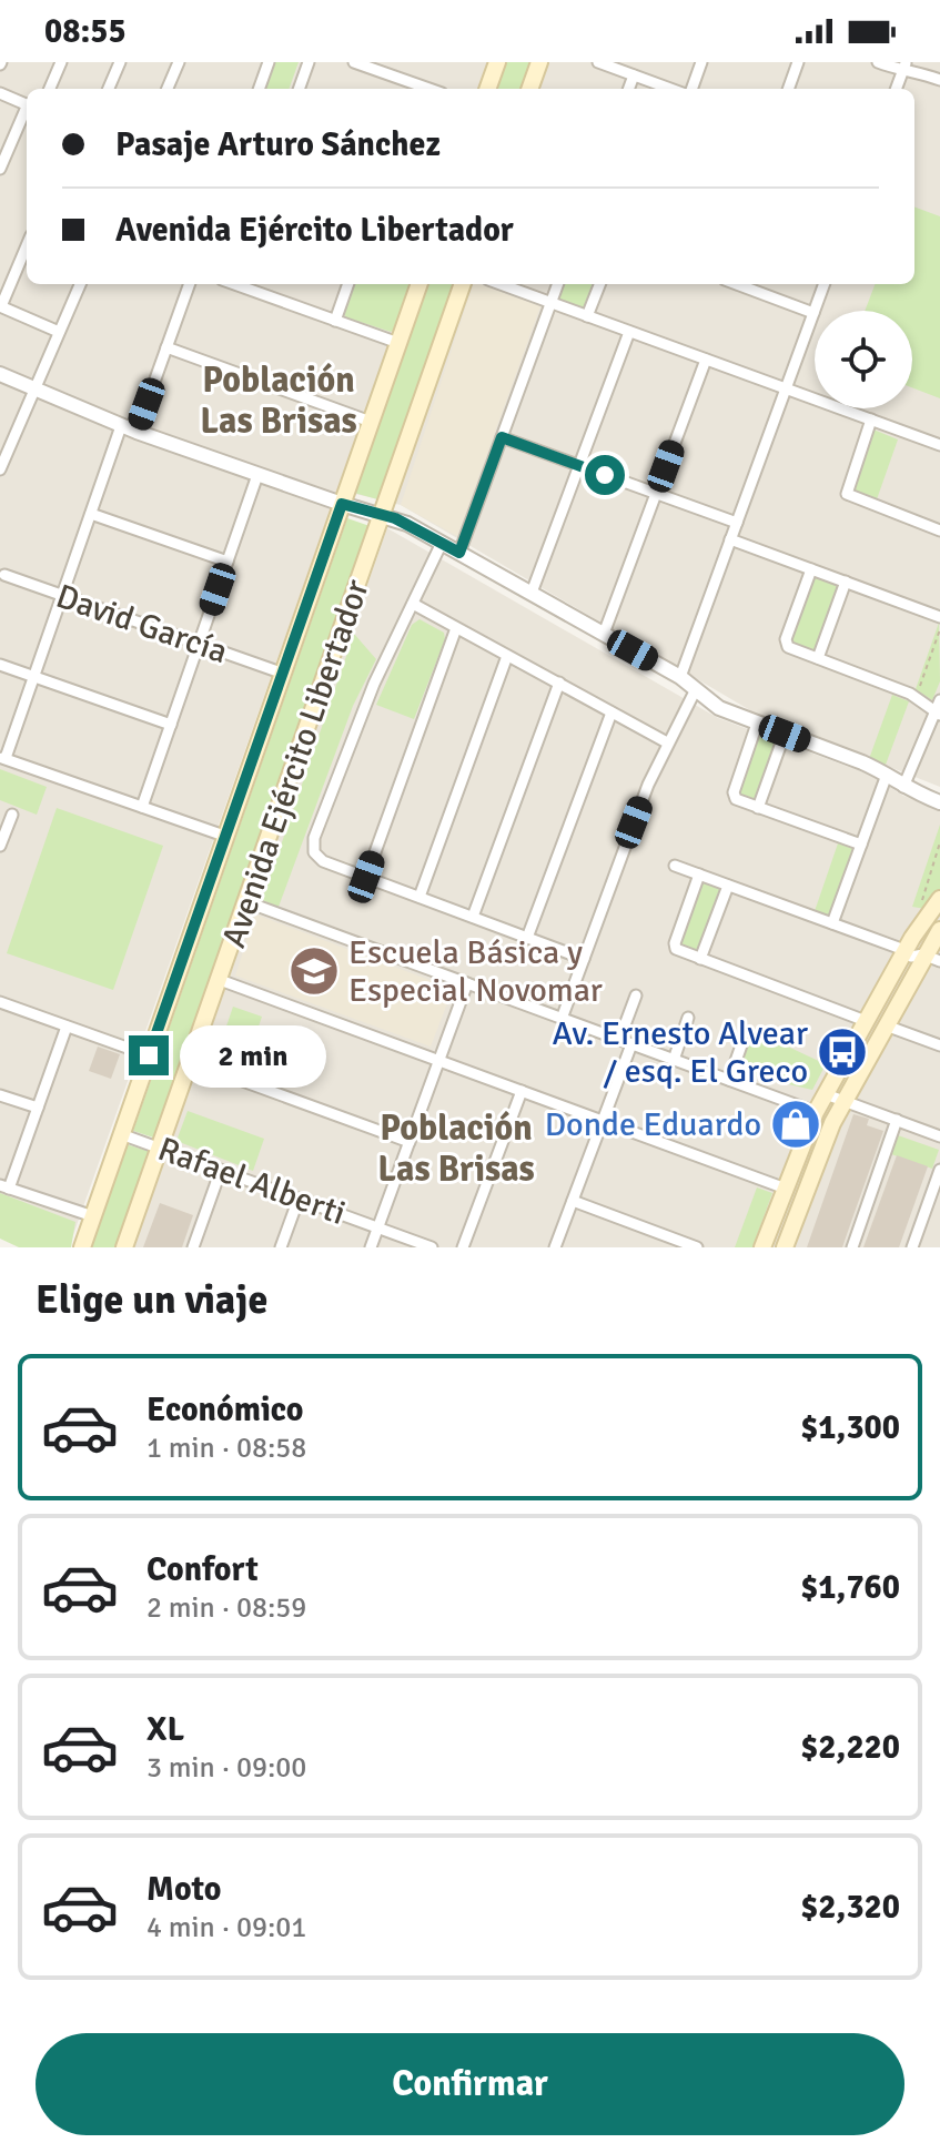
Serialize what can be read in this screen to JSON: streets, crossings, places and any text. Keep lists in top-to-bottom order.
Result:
{
  "streets": {
    "main road": ["Avenida Ejército Libertador"],
    "street": ["David García", "Rafael Alberti"]
  },
  "crossings": [
    ["David García", "Avenida Ejército Libertador"],
    ["Avenida Ejército Libertador", "Rafael Alberti"]
  ],
  "districts": ["Población Las Brisas", "Población Las Brisas"],
  "places": {
    "school or university": ["Escuela Básica y Especial Novomar"],
    "bus stop": ["Av. Ernesto Alvear / esq. El Greco"],
    "shop": ["Donde Eduardo"]
  },
  "page": {
    "status": "08:55",
    "banner": ["Pasaje Arturo Sánchez", "Avenida Ejército Libertador"],
    "bubble": "2 min",
    "heading": "Elige un viaje",
    "list": [
      {
        "name": "Económico",
        "note": "1 min · 08:58",
        "value": "$1,300"
      },
      {
        "name": "Confort",
        "note": "2 min · 08:59",
        "value": "$1,760"
      },
      {
        "name": "XL",
        "note": "3 min · 09:00",
        "value": "$2,220"
      },
      {
        "name": "Moto",
        "note": "4 min · 09:01",
        "value": "$2,320"
      }
    ],
    "buttons": "Confirmar"
  }
}
